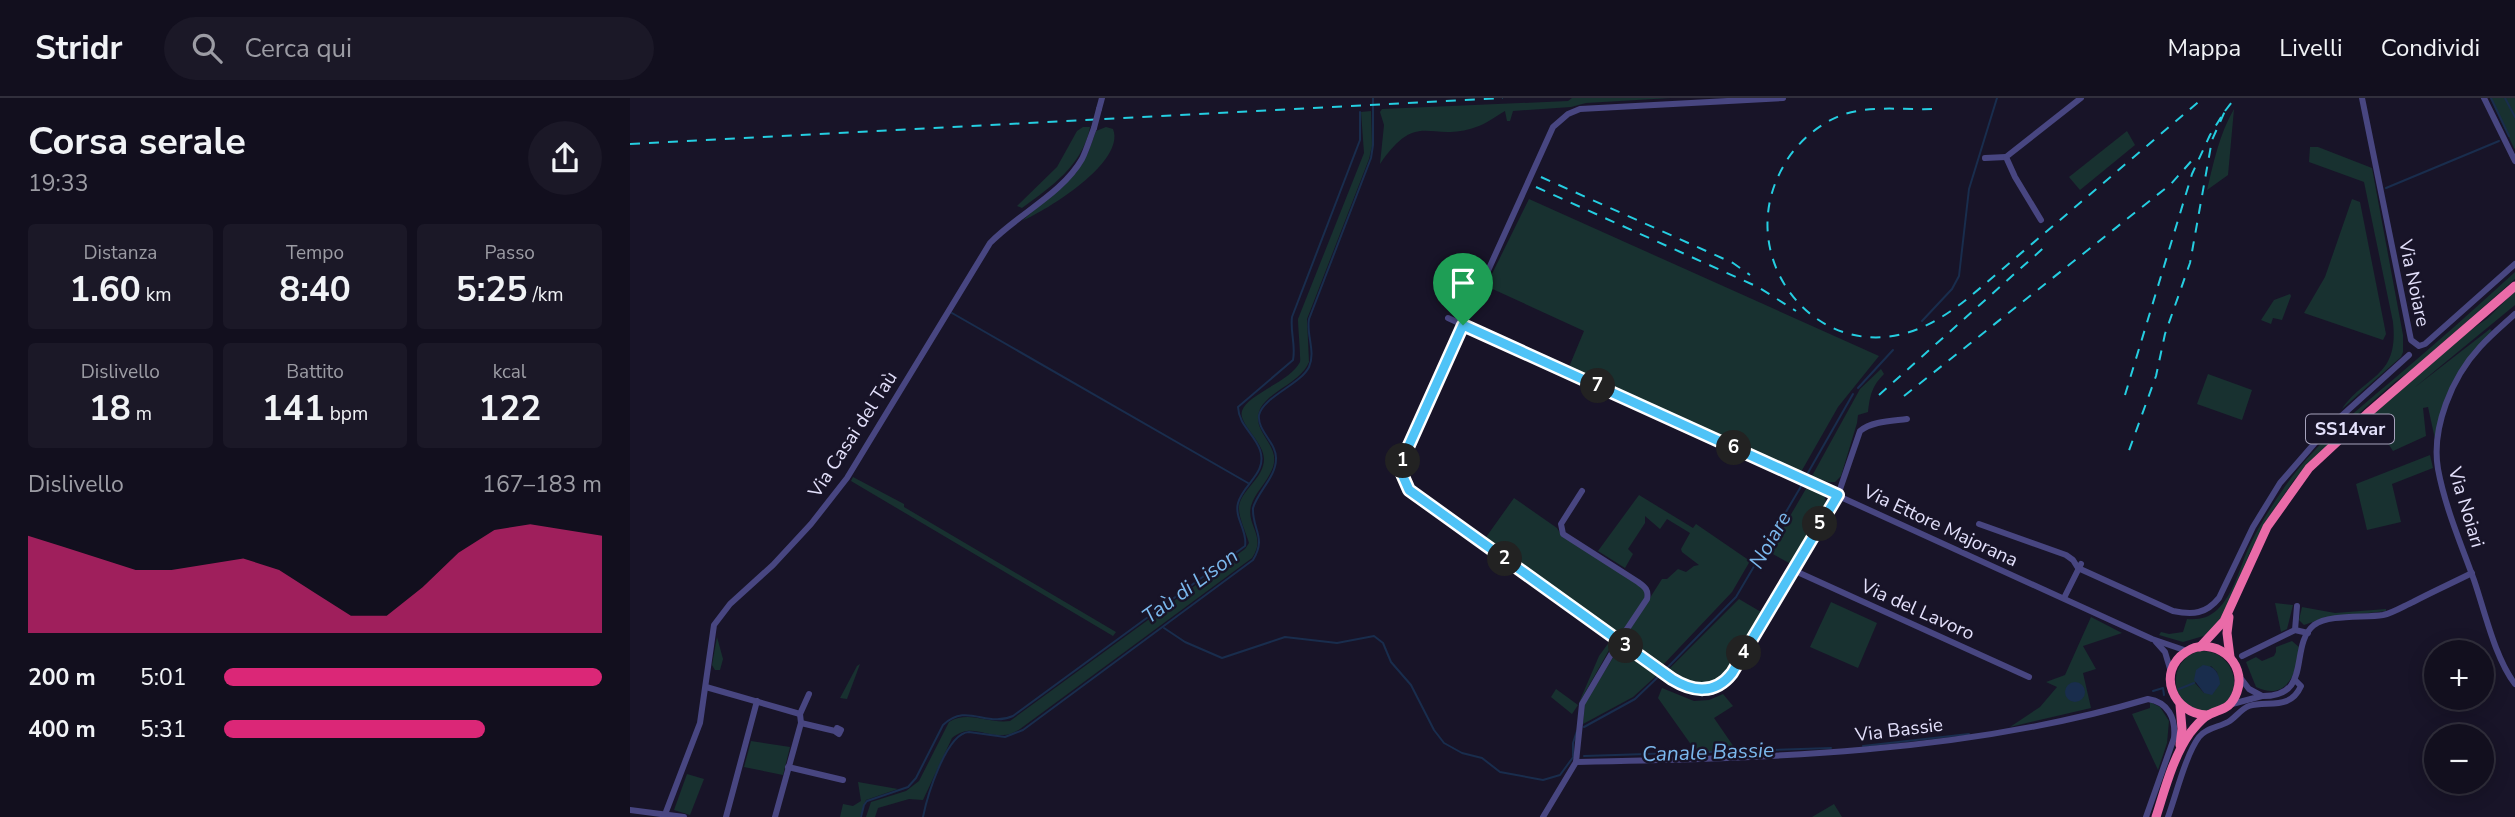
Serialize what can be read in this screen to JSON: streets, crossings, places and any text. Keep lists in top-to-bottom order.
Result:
{
  "streets": {
    "highway": ["SS14var"],
    "street": [
      "Via Noiare",
      "Via Casai del Taù",
      "Via Noiari",
      "Via Ettore Majorana",
      "Via del Lavoro",
      "Via Bassie"
    ]
  },
  "crossings": [
    ["SS14var", "Via Ettore Majorana"]
  ],
  "water": ["Noiare", "Taù di Lison", "Canale Bassie"],
  "page": {
    "header": "Stridr",
    "search": "Cerca qui",
    "nav": ["Mappa", "Livelli", "Condividi"],
    "heading": ["Corsa serale", "19:33"],
    "stats": [
      ["Distanza", "1.60 km"],
      ["Tempo", "8:40"],
      ["Passo", "5:25 /km"],
      ["Dislivello", "18 m"],
      ["Battito", "141 bpm"],
      ["kcal", "122"]
    ],
    "pins": [
      "7",
      "6",
      "1",
      "5",
      "2",
      "3",
      "4"
    ],
    "chart": ["Dislivello", "167–183 m"],
    "map_buttons": ["+", "−"],
    "list": [
      {
        "name": "200 m",
        "note": "5:01"
      },
      {
        "name": "400 m",
        "note": "5:31"
      }
    ]
  }
}
